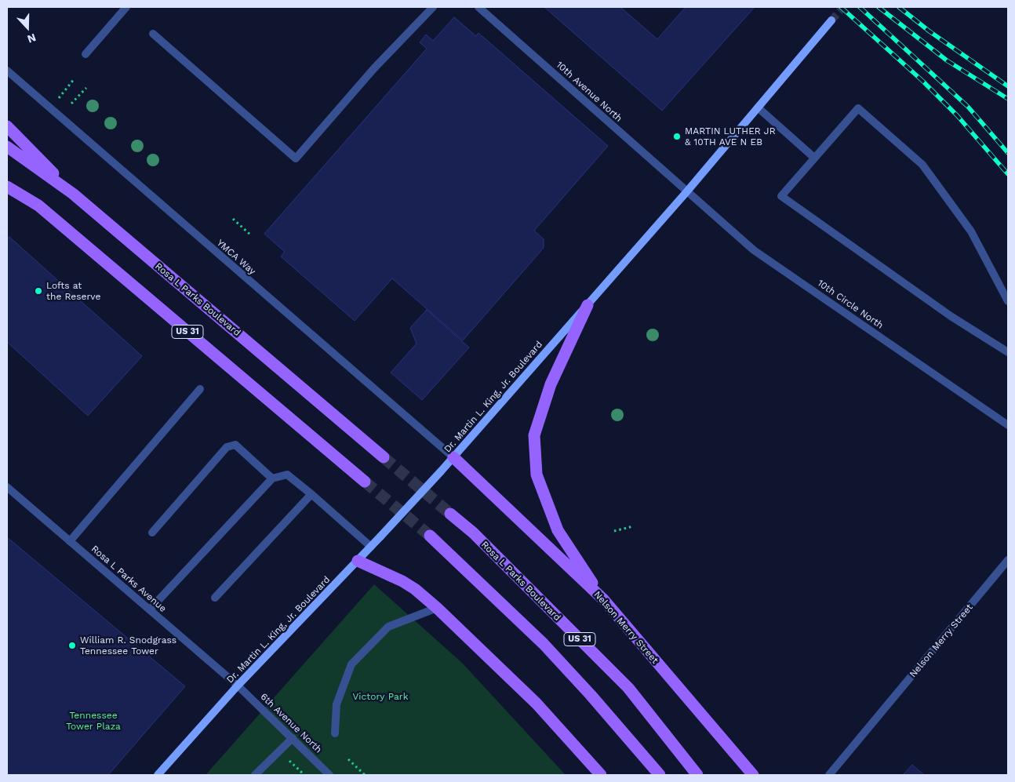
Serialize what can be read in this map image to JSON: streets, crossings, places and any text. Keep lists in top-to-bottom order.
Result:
{
  "streets": {
    "main road": [
      "Rosa L Parks Boulevard",
      "US 31",
      "Dr. Martin L. King, Jr. Boulevard",
      "Nelson Merry Street"
    ],
    "street": [
      "10th Avenue North",
      "YMCA Way",
      "10th Circle North",
      "Rosa L Parks Avenue",
      "6th Avenue North"
    ]
  },
  "crossings": [
    ["10th Avenue North", "10th Circle North"],
    ["10th Avenue North", "Dr. Martin L. King, Jr. Boulevard"],
    ["YMCA Way", "Dr. Martin L. King, Jr. Boulevard"],
    ["YMCA Way", "Nelson Merry Street"],
    ["10th Circle North", "Dr. Martin L. King, Jr. Boulevard"],
    ["Dr. Martin L. King, Jr. Boulevard", "Rosa L Parks Avenue"],
    ["Dr. Martin L. King, Jr. Boulevard", "Nelson Merry Street"],
    ["Dr. Martin L. King, Jr. Boulevard", "6th Avenue North"],
    ["Rosa L Parks Avenue", "6th Avenue North"]
  ],
  "parks": ["Victory Park", "Tennessee Tower Plaza"],
  "places": ["MARTIN LUTHER JR & 10TH AVE N EB", "Lofts at the Reserve", "William R. Snodgrass Tennessee Tower"],
  "north": "bottom"
}
